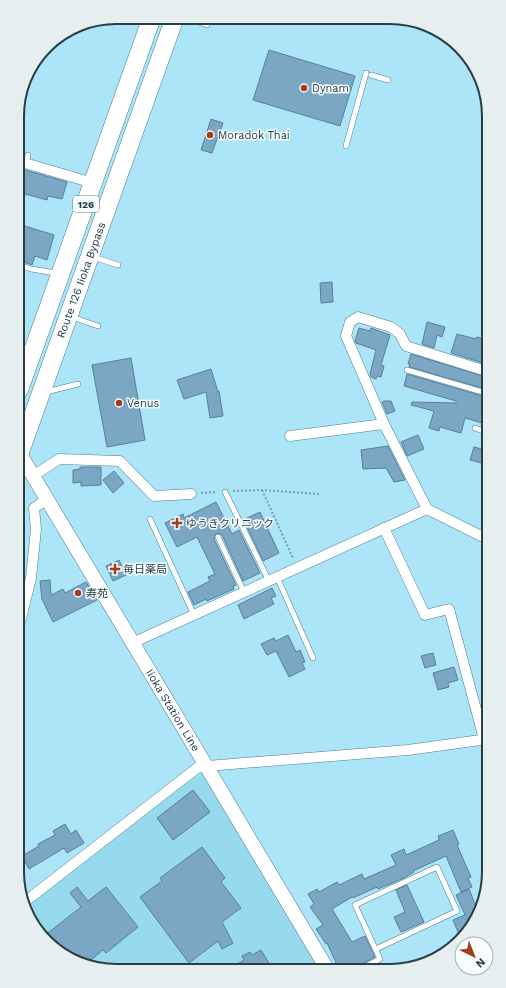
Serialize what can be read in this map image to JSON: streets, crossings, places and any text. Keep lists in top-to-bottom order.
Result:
{
  "streets": {
    "highway": ["126", "Route 126 Iioka Bypass"],
    "main road": ["Iioka Station Line"]
  },
  "places": {
    "other": [
      "Dynam",
      "Moradok Thai",
      "Venus",
      "寿苑"
    ],
    "health": ["ゆうきクリニック", "毎日薬局"]
  },
  "north": "bottom right"
}
